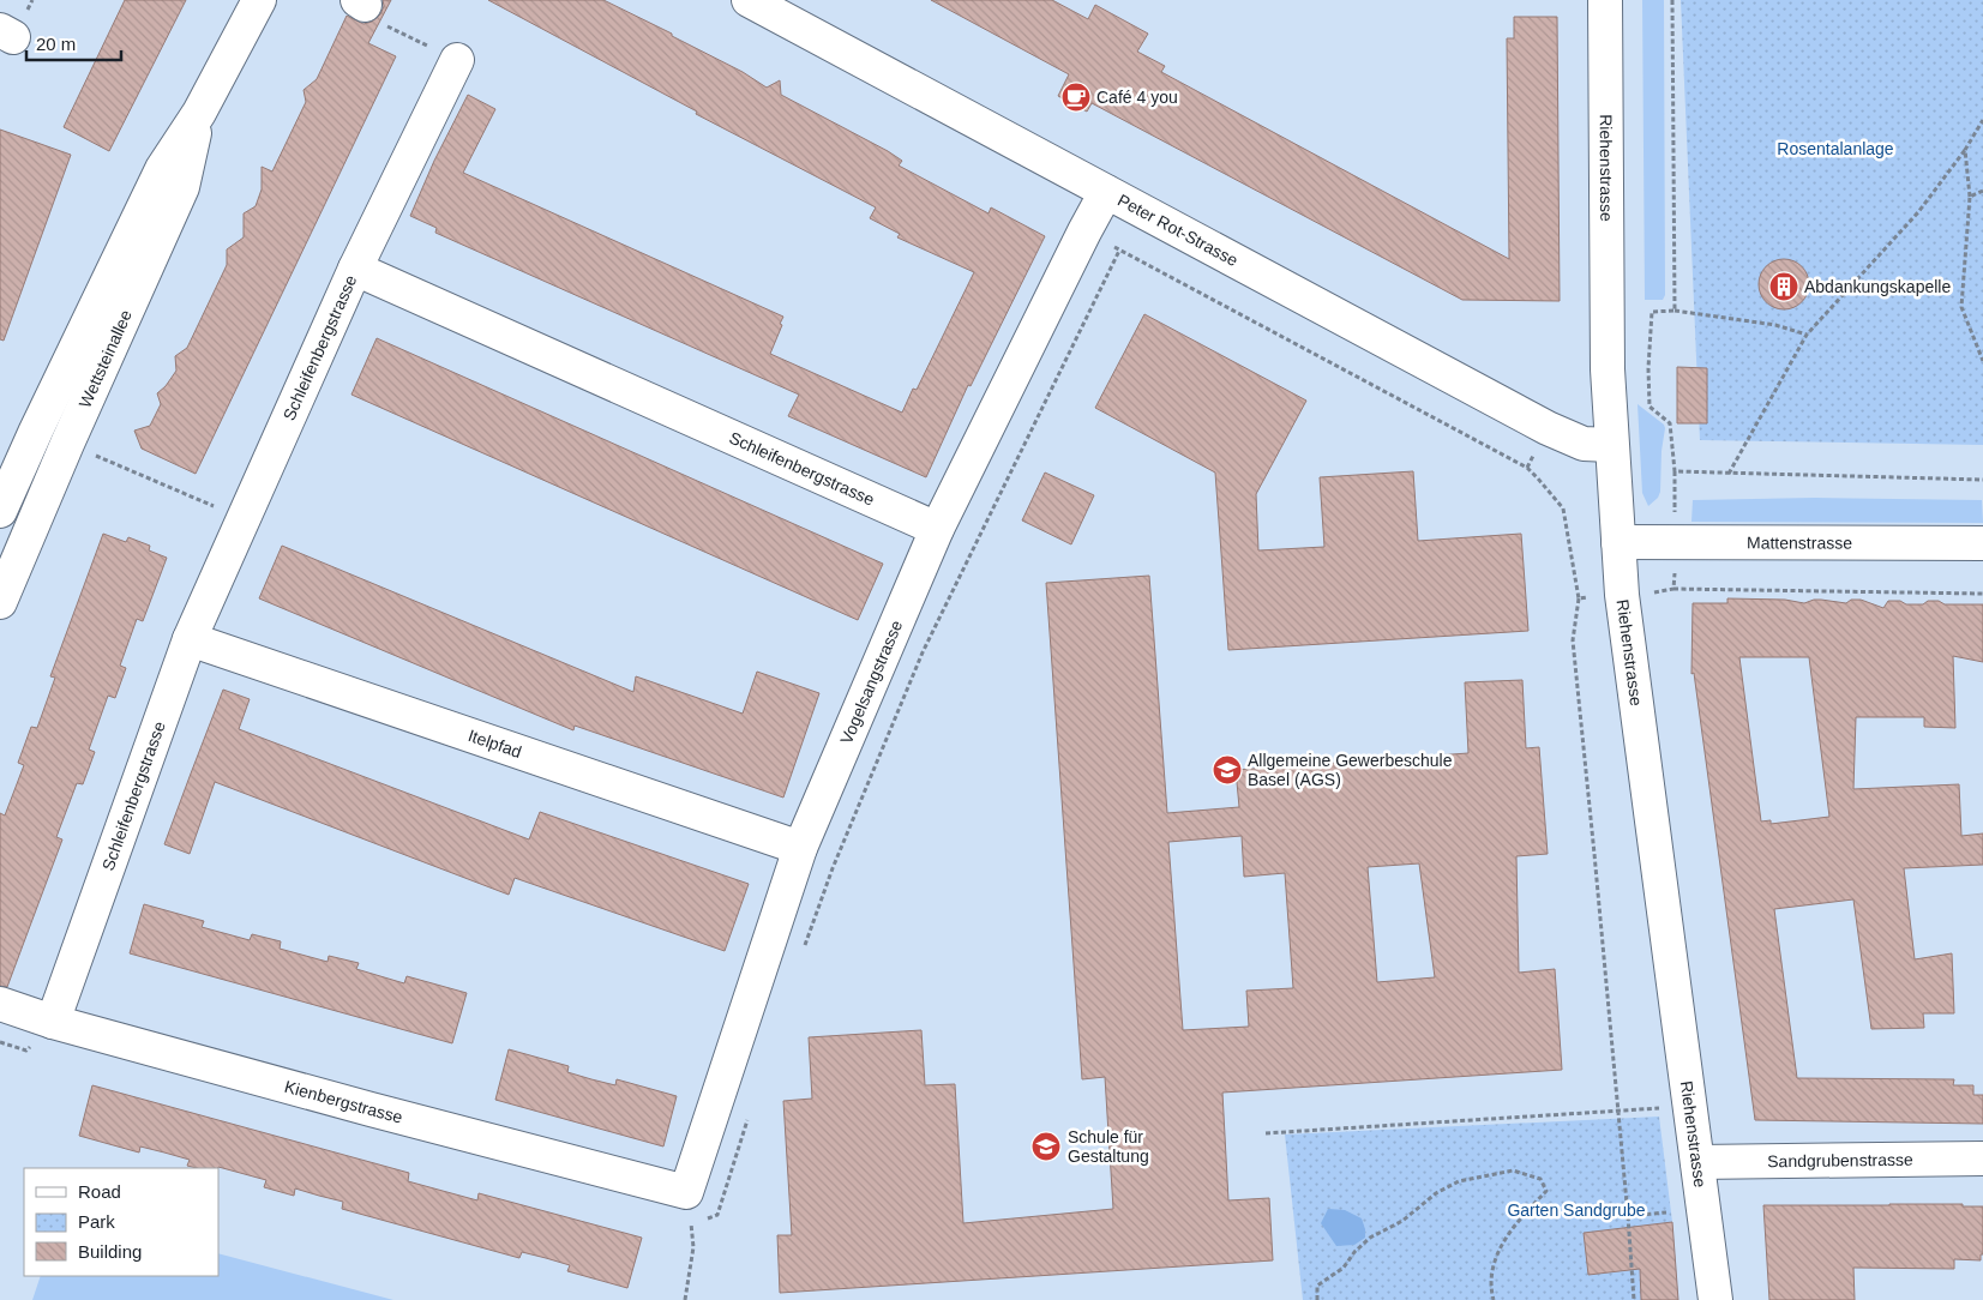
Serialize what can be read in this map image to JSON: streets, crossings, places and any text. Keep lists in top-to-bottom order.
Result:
{
  "streets": {
    "street": [
      "Riehenstrasse",
      "Peter Rot-Strasse",
      "Schleifenbergstrasse",
      "Wettsteinallee",
      "Mattenstrasse",
      "Vogelsangstrasse",
      "Itelpfad",
      "Kienbergstrasse",
      "Sandgrubenstrasse"
    ]
  },
  "crossings": [
    ["Riehenstrasse", "Peter Rot-Strasse"],
    ["Riehenstrasse", "Mattenstrasse"],
    ["Riehenstrasse", "Sandgrubenstrasse"],
    ["Peter Rot-Strasse", "Vogelsangstrasse"],
    ["Schleifenbergstrasse", "Vogelsangstrasse"],
    ["Schleifenbergstrasse", "Itelpfad"],
    ["Schleifenbergstrasse", "Kienbergstrasse"],
    ["Vogelsangstrasse", "Itelpfad"],
    ["Vogelsangstrasse", "Kienbergstrasse"]
  ],
  "parks": ["Rosentalanlage", "Garten Sandgrube"],
  "places": {
    "cafe": ["Café 4 you"],
    "building": ["Abdankungskapelle"],
    "school or university": ["Allgemeine Gewerbeschule Basel (AGS)", "Schule für Gestaltung"]
  },
  "legend": ["Road", "Park", "Building"],
  "scale_bar": "20 m"
}
